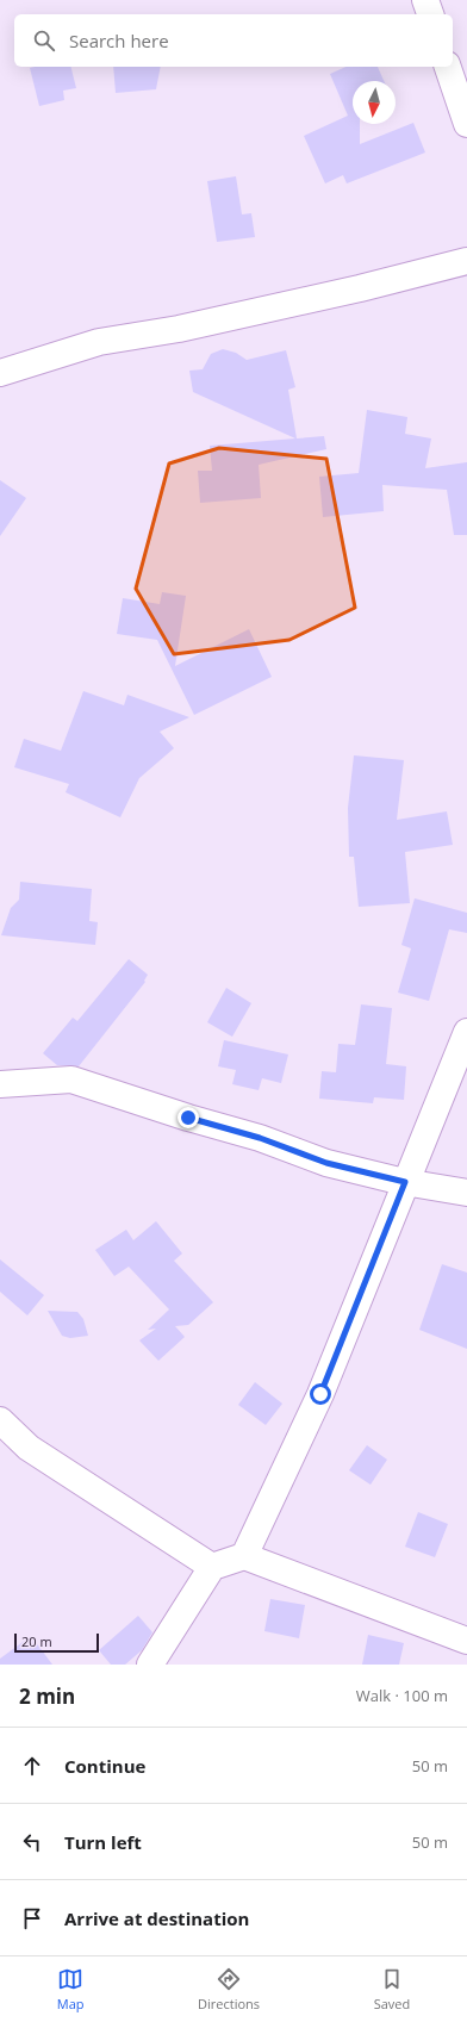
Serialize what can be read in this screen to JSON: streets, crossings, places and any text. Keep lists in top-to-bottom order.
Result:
{
  "scale_bar": "20 m",
  "north": "bottom",
  "page": {
    "search": "Search here",
    "scale": "20 m",
    "heading": ["2 min", "Walk · 100 m"],
    "list": [
      ["Continue", "50 m"],
      ["Turn left", "50 m"],
      "Arrive at destination"
    ],
    "nav": ["Map", "Directions", "Saved"]
  }
}
